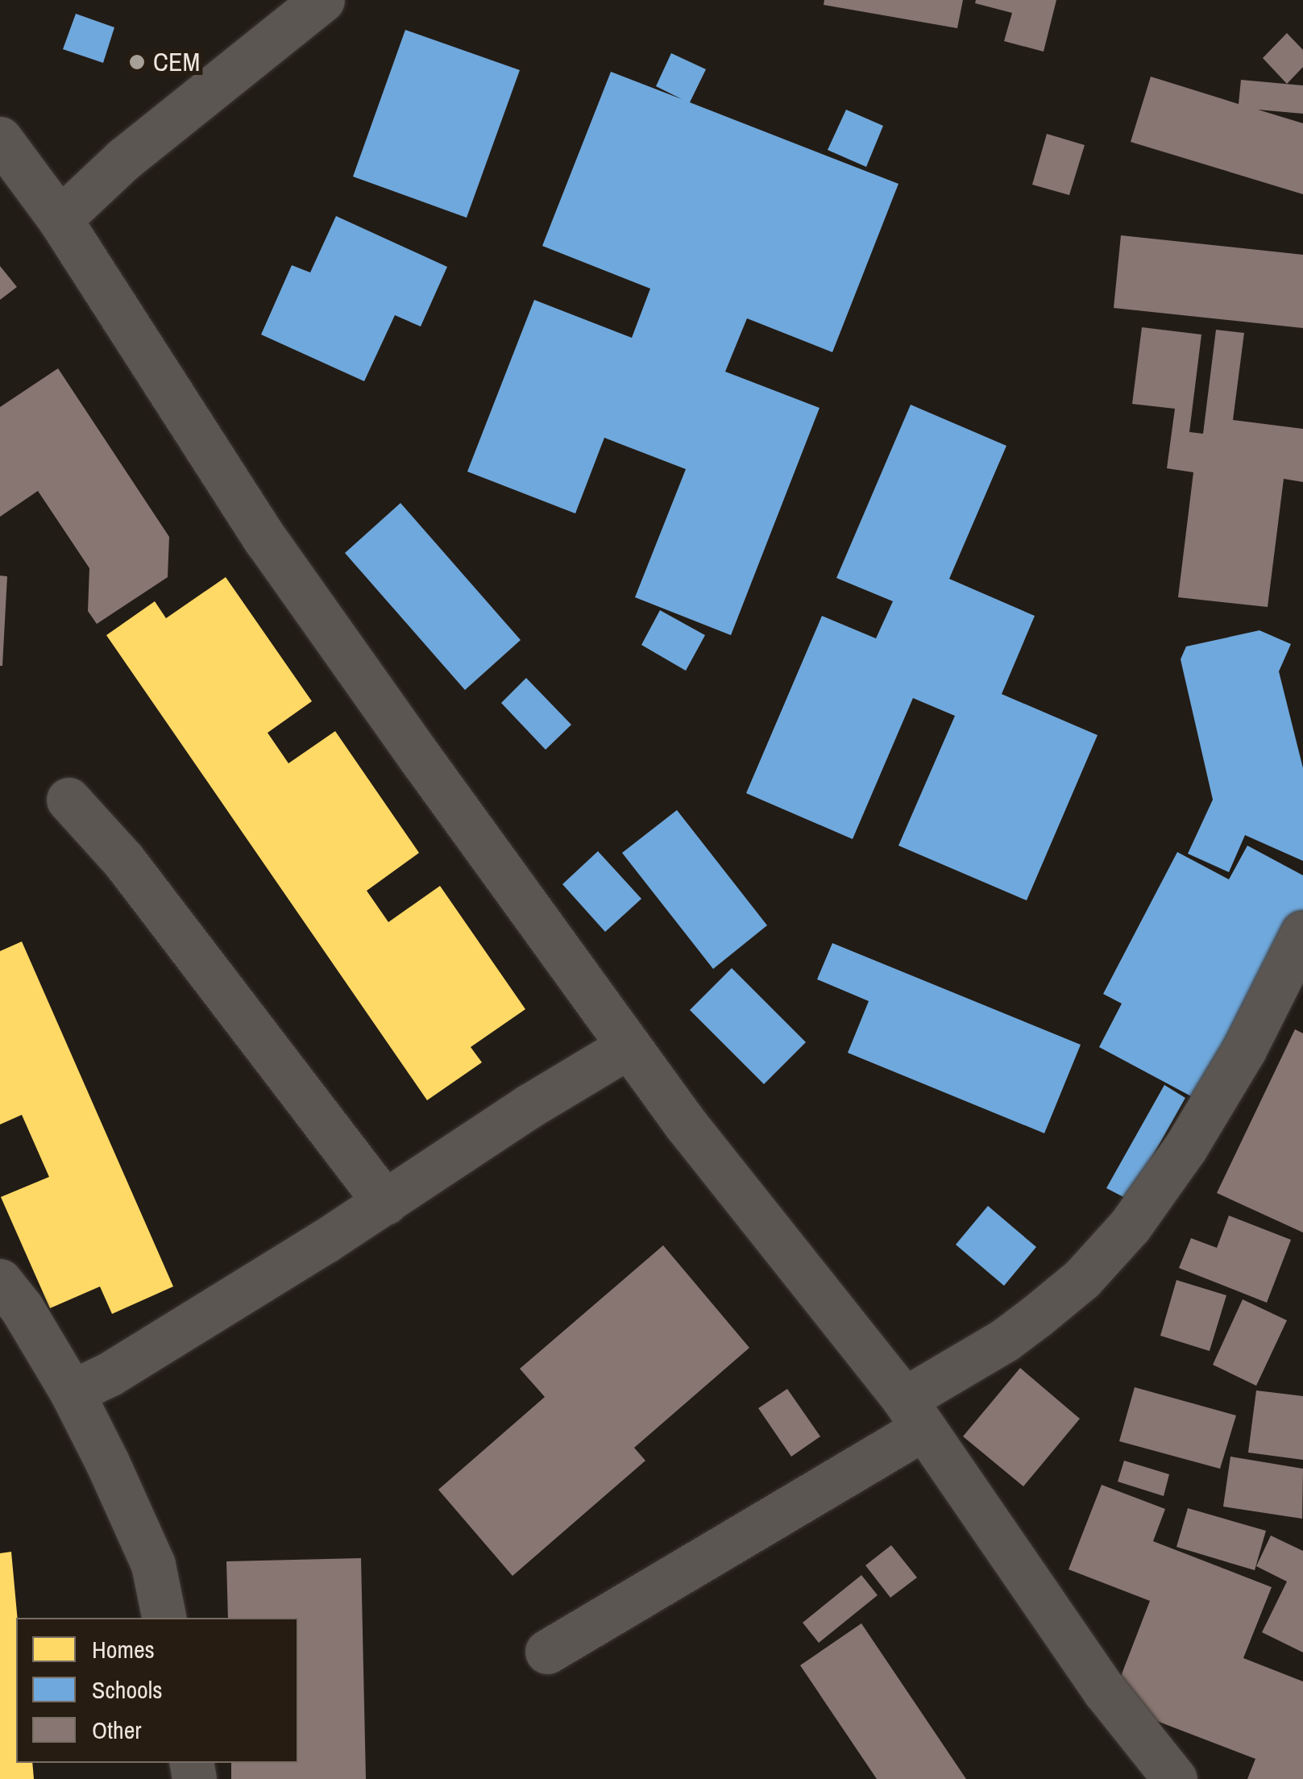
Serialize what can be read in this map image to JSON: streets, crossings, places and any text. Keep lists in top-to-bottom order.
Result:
{
  "places": ["CEM"],
  "legend": ["Homes", "Schools", "Other"]
}
